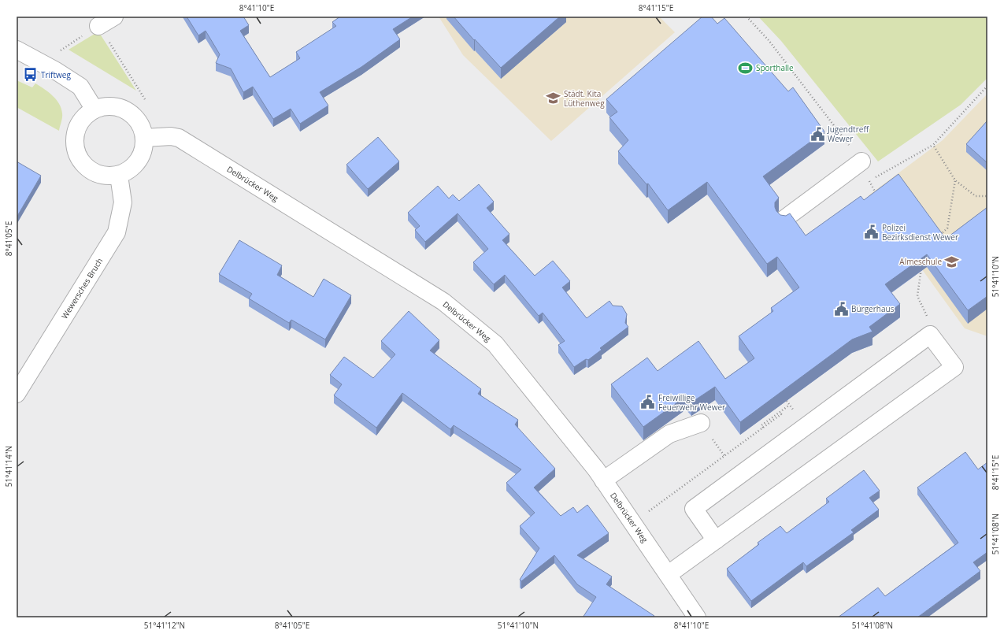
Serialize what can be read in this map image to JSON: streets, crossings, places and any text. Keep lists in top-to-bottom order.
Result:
{
  "streets": {
    "street": ["Delbrücker Weg", "Wewersches Bruch"]
  },
  "crossings": [
    ["Delbrücker Weg", "Wewersches Bruch"]
  ],
  "places": {
    "sports": ["Sporthalle"],
    "bus stop": ["Triftweg"],
    "school or university": ["Städt. Kita Lüthenweg", "Almeschule"],
    "public building": [
      "Jugendtreff Wewer",
      "Polizei Bezirksdienst Wewer",
      "Bürgerhaus",
      "Freiwillige Feuerwehr Wewer"
    ]
  },
  "coordinates": [
    "8°41'10\"E",
    "8°41'15\"E",
    "8°41'05\"E",
    "51°41'10\"N",
    "51°41'14\"N",
    "51°41'08\"N",
    "51°41'12\"N"
  ]
}
